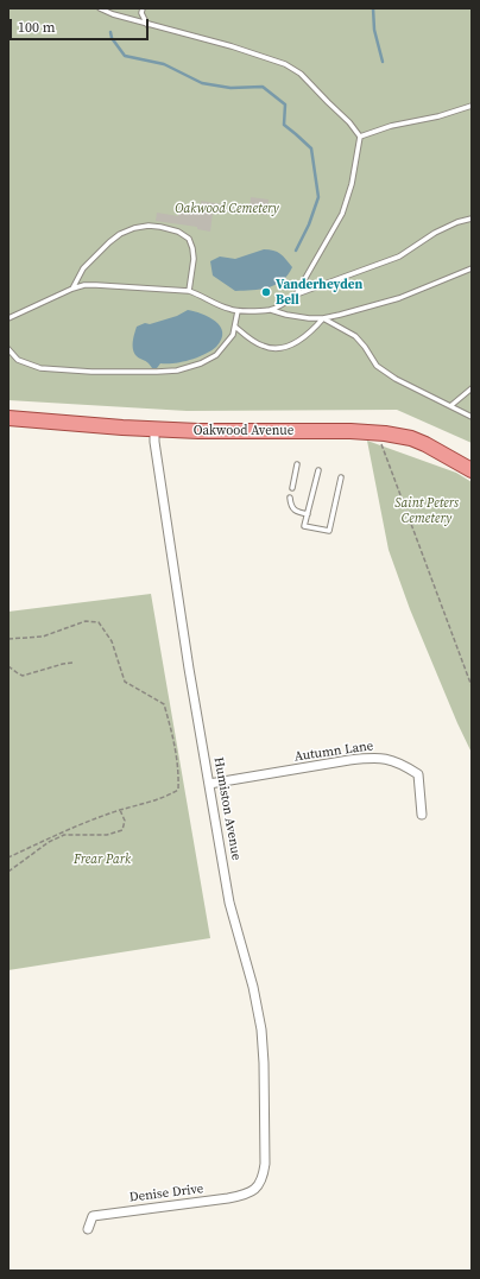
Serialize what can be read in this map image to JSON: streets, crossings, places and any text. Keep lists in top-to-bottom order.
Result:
{
  "streets": {
    "main road": ["Oakwood Avenue"],
    "street": ["Autumn Lane", "Humiston Avenue", "Denise Drive"]
  },
  "crossings": [
    ["Oakwood Avenue", "Humiston Avenue"],
    ["Autumn Lane", "Humiston Avenue"],
    ["Humiston Avenue", "Denise Drive"]
  ],
  "parks": ["Oakwood Cemetery", "Saint Peters Cemetery", "Frear Park"],
  "places": ["Vanderheyden Bell"],
  "scale_bar": "100 m"
}
